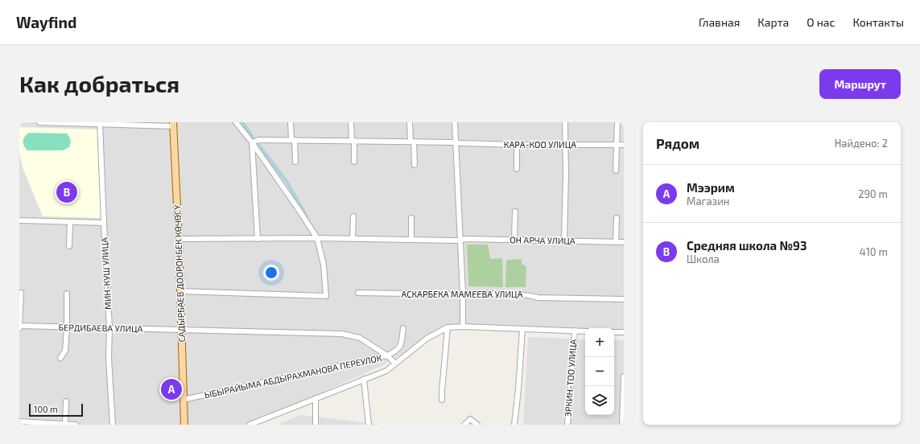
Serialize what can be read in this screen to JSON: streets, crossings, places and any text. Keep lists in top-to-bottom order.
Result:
{
  "streets": {
    "main road": ["САДЫРБАЕВ ДООРОНБЕК КӨЧӨСҮ"],
    "street": [
      "КАРА-КОО УЛИЦА",
      "ОН АРЧА УЛИЦА",
      "МИН-КУШ УЛИЦА",
      "АСКАРБЕКА МАМЕЕВА УЛИЦА",
      "БЕРДИБАЕВА УЛИЦА",
      "ЫБЫРАЙЫМА АБДЫРАХМАНОВА ПЕРЕУЛОК",
      "ЭРКИН-ТОО УЛИЦА"
    ]
  },
  "crossings": [
    ["ОН АРЧА УЛИЦА", "САДЫРБАЕВ ДООРОНБЕК КӨЧӨСҮ"],
    ["МИН-КУШ УЛИЦА", "БЕРДИБАЕВА УЛИЦА"],
    ["САДЫРБАЕВ ДООРОНБЕК КӨЧӨСҮ", "БЕРДИБАЕВА УЛИЦА"],
    ["САДЫРБАЕВ ДООРОНБЕК КӨЧӨСҮ", "ЫБЫРАЙЫМА АБДЫРАХМАНОВА ПЕРЕУЛОК"],
    ["БЕРДИБАЕВА УЛИЦА", "ЫБЫРАЙЫМА АБДЫРАХМАНОВА ПЕРЕУЛОК"]
  ],
  "scale_bar": "100 m",
  "page": {
    "header": "Wayfind",
    "nav": [
      "Главная",
      "Карта",
      "О нас",
      "Контакты"
    ],
    "buttons": "Маршрут",
    "title": "Как добраться",
    "heading": ["Рядом", "Найдено: 2"],
    "list": [
      {
        "mark": "A",
        "name": "Мээрим",
        "note": "Магазин",
        "value": "290 m"
      },
      {
        "mark": "B",
        "name": "Средняя школа №93",
        "note": "Школа",
        "value": "410 m"
      }
    ],
    "pins": ["B", "A"],
    "map_buttons": ["+", "−"],
    "scale": "100 m"
  }
}
